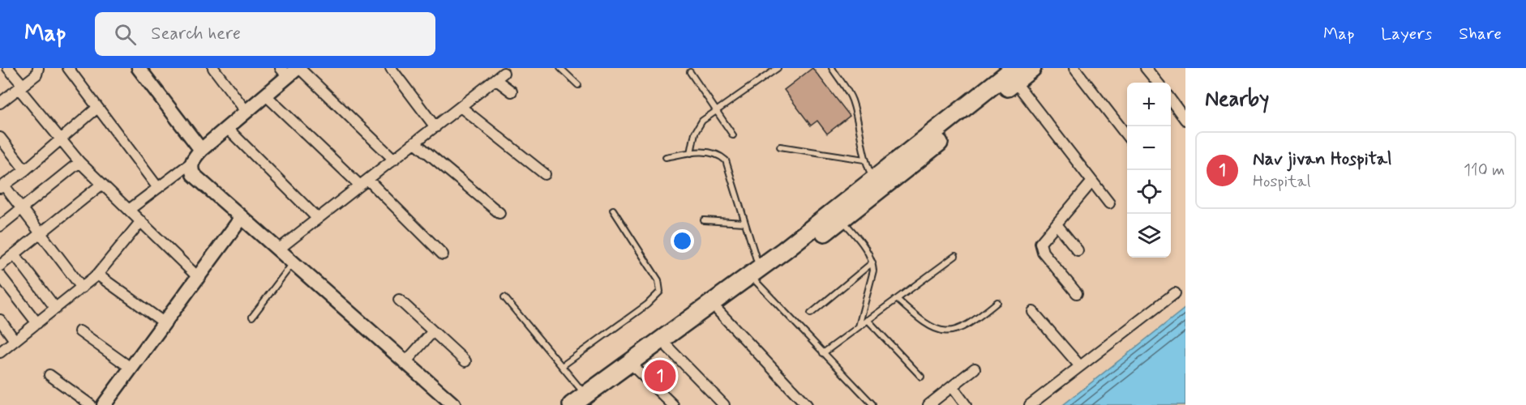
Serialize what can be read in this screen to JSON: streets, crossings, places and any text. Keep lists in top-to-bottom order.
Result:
{
  "page": {
    "header": "Map",
    "search": "Search here",
    "nav": ["Map", "Layers", "Share"],
    "heading": "Nearby",
    "map_buttons": ["+", "−"],
    "list": [
      {
        "mark": "1",
        "name": "Nav jivan Hospital",
        "note": "Hospital",
        "value": "110 m"
      }
    ],
    "pins": "1"
  }
}
